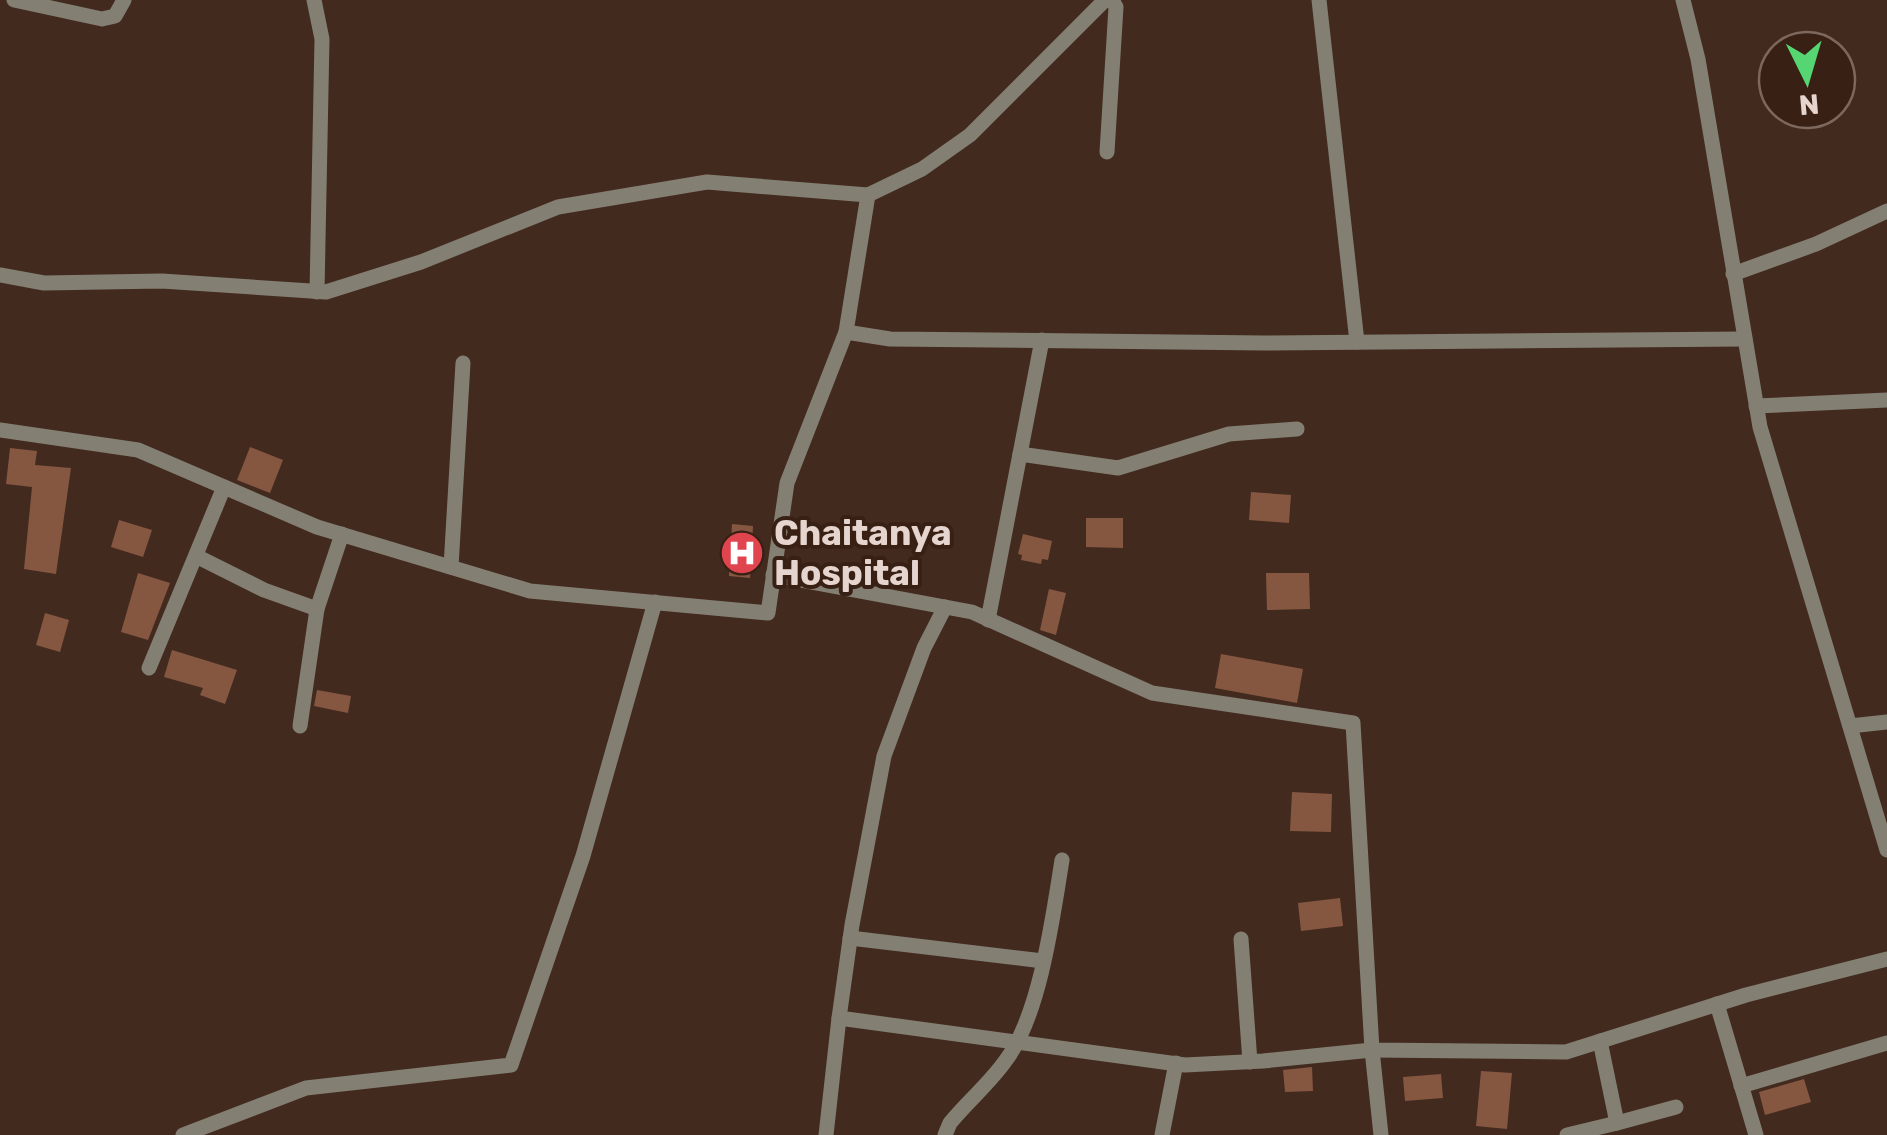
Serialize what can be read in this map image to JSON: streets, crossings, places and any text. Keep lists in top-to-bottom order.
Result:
{
  "places": {
    "hospital": ["Chaitanya Hospital"]
  },
  "north": "bottom"
}
